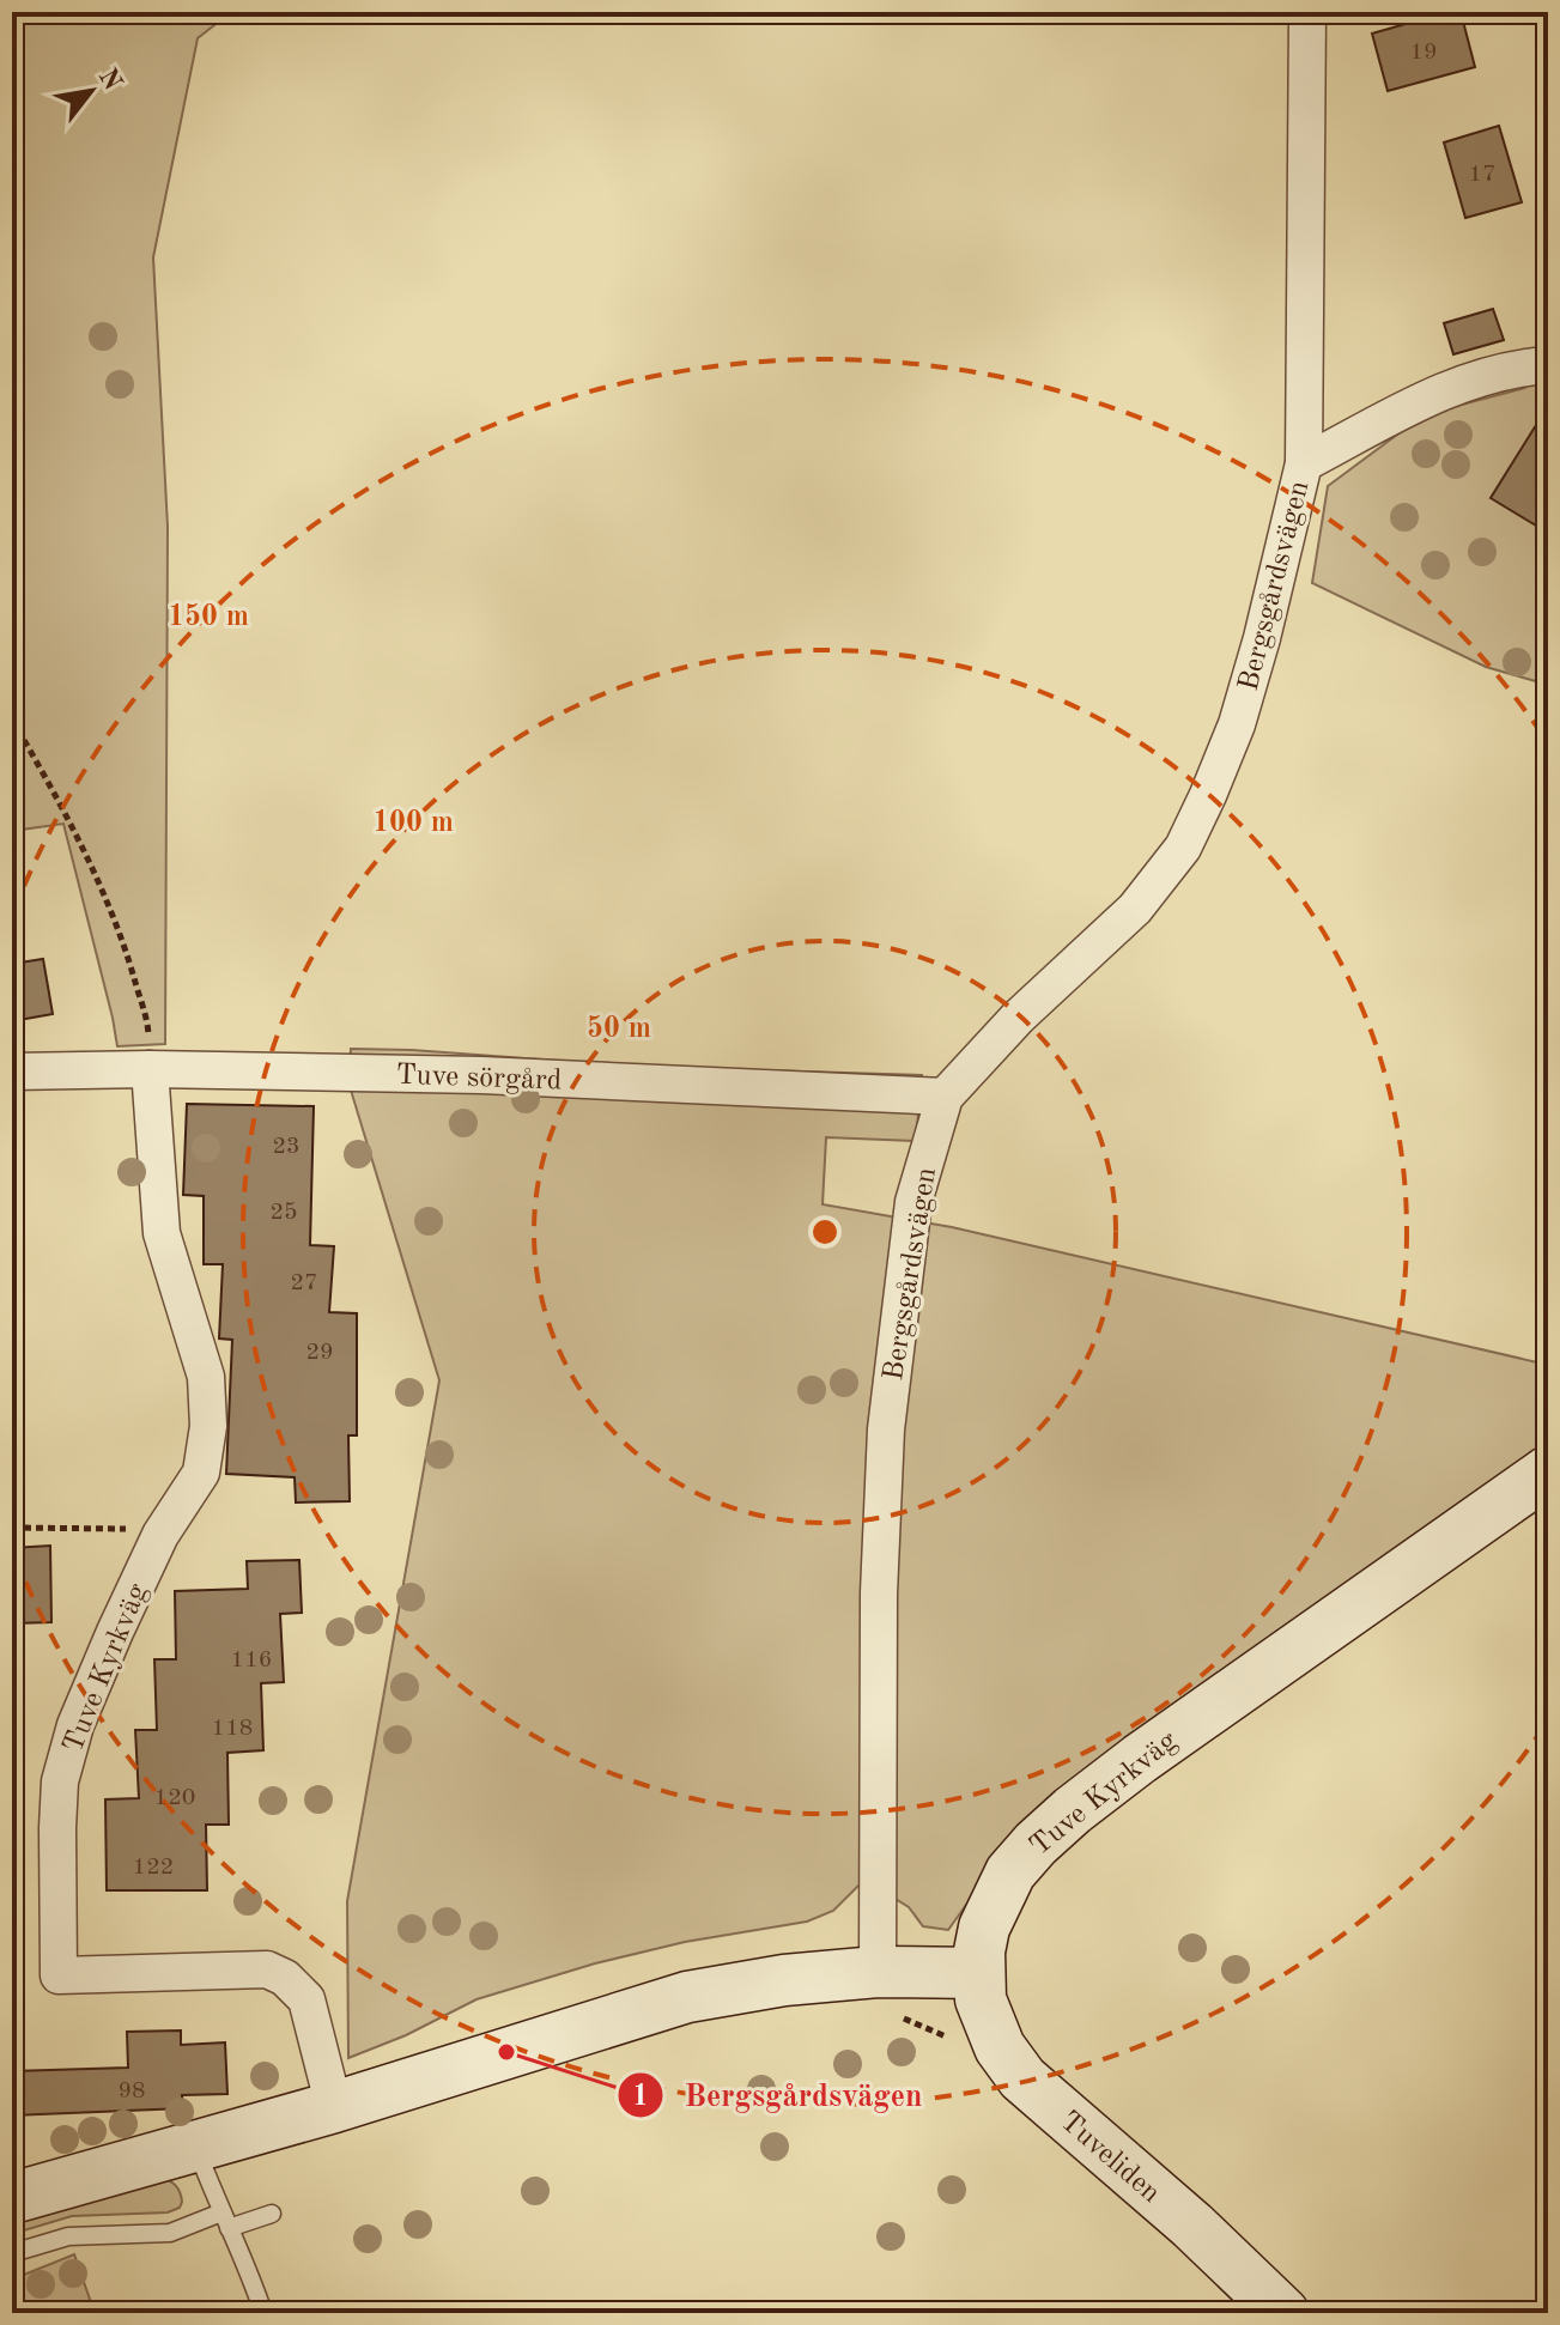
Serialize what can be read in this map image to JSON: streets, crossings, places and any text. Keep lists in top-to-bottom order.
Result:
{
  "streets": {
    "street": [
      "Bergsgårdsvägen",
      "Tuve sörgård",
      "Tuve Kyrkväg",
      "Tuveliden"
    ]
  },
  "crossings": [
    ["Bergsgårdsvägen", "Tuve sörgård"],
    ["Tuve sörgård", "Tuve Kyrkväg"],
    ["Tuve Kyrkväg", "Tuveliden"]
  ],
  "places": ["Bergsgårdsvägen"],
  "house_numbers": [
    "19",
    "17",
    "23",
    "25",
    "27",
    "29",
    "116",
    "118",
    "120",
    "122",
    "98"
  ],
  "north": "top right",
  "rings": ["150 m", "100 m", "50 m"]
}
